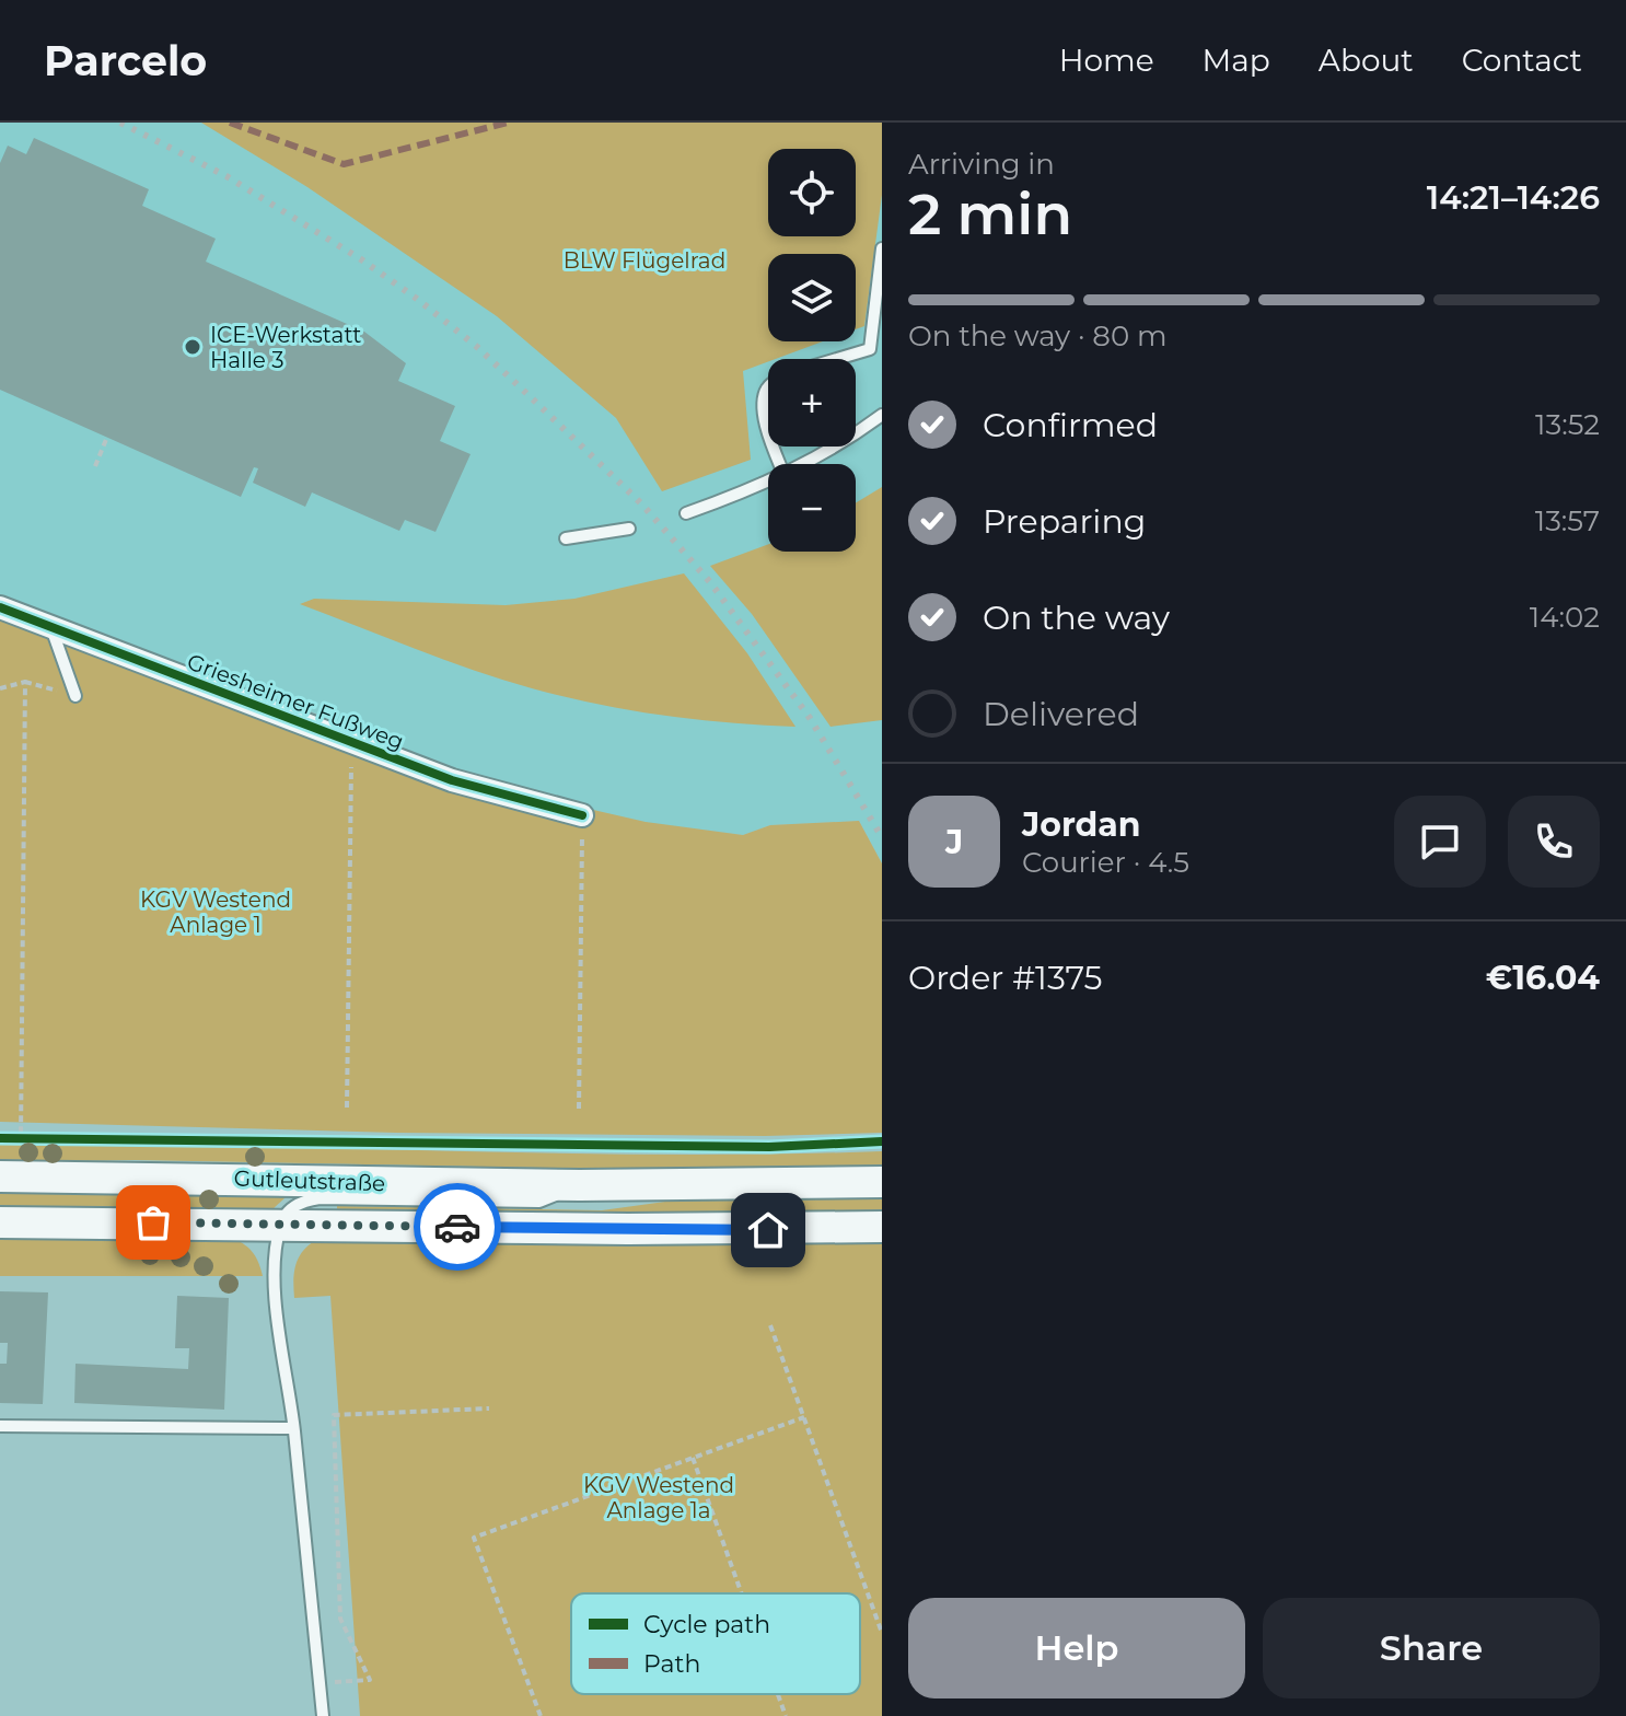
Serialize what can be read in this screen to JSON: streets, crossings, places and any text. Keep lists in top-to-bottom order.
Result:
{
  "streets": {
    "main road": ["Gutleutstraße"],
    "street": ["Griesheimer Fußweg"]
  },
  "parks": ["BLW Flügelrad", "KGV Westend Anlage 1", "KGV Westend Anlage 1a"],
  "places": ["ICE-Werkstatt Halle 3"],
  "legend": ["Cycle path", "Path"],
  "page": {
    "header": "Parcelo",
    "nav": [
      "Home",
      "Map",
      "About",
      "Contact"
    ],
    "heading": ["2 min", "Arriving in", "14:21–14:26"],
    "panel": [
      "Jordan",
      "Courier · 4.5",
      "Order #1375",
      "€16.04"
    ],
    "map_buttons": ["+", "−"],
    "bar": "On the way · 80 m",
    "list": [
      ["Confirmed", "13:52"],
      ["Preparing", "13:57"],
      ["On the way", "14:02"],
      "Delivered"
    ],
    "round": "J",
    "buttons": ["Help", "Share"]
  }
}
